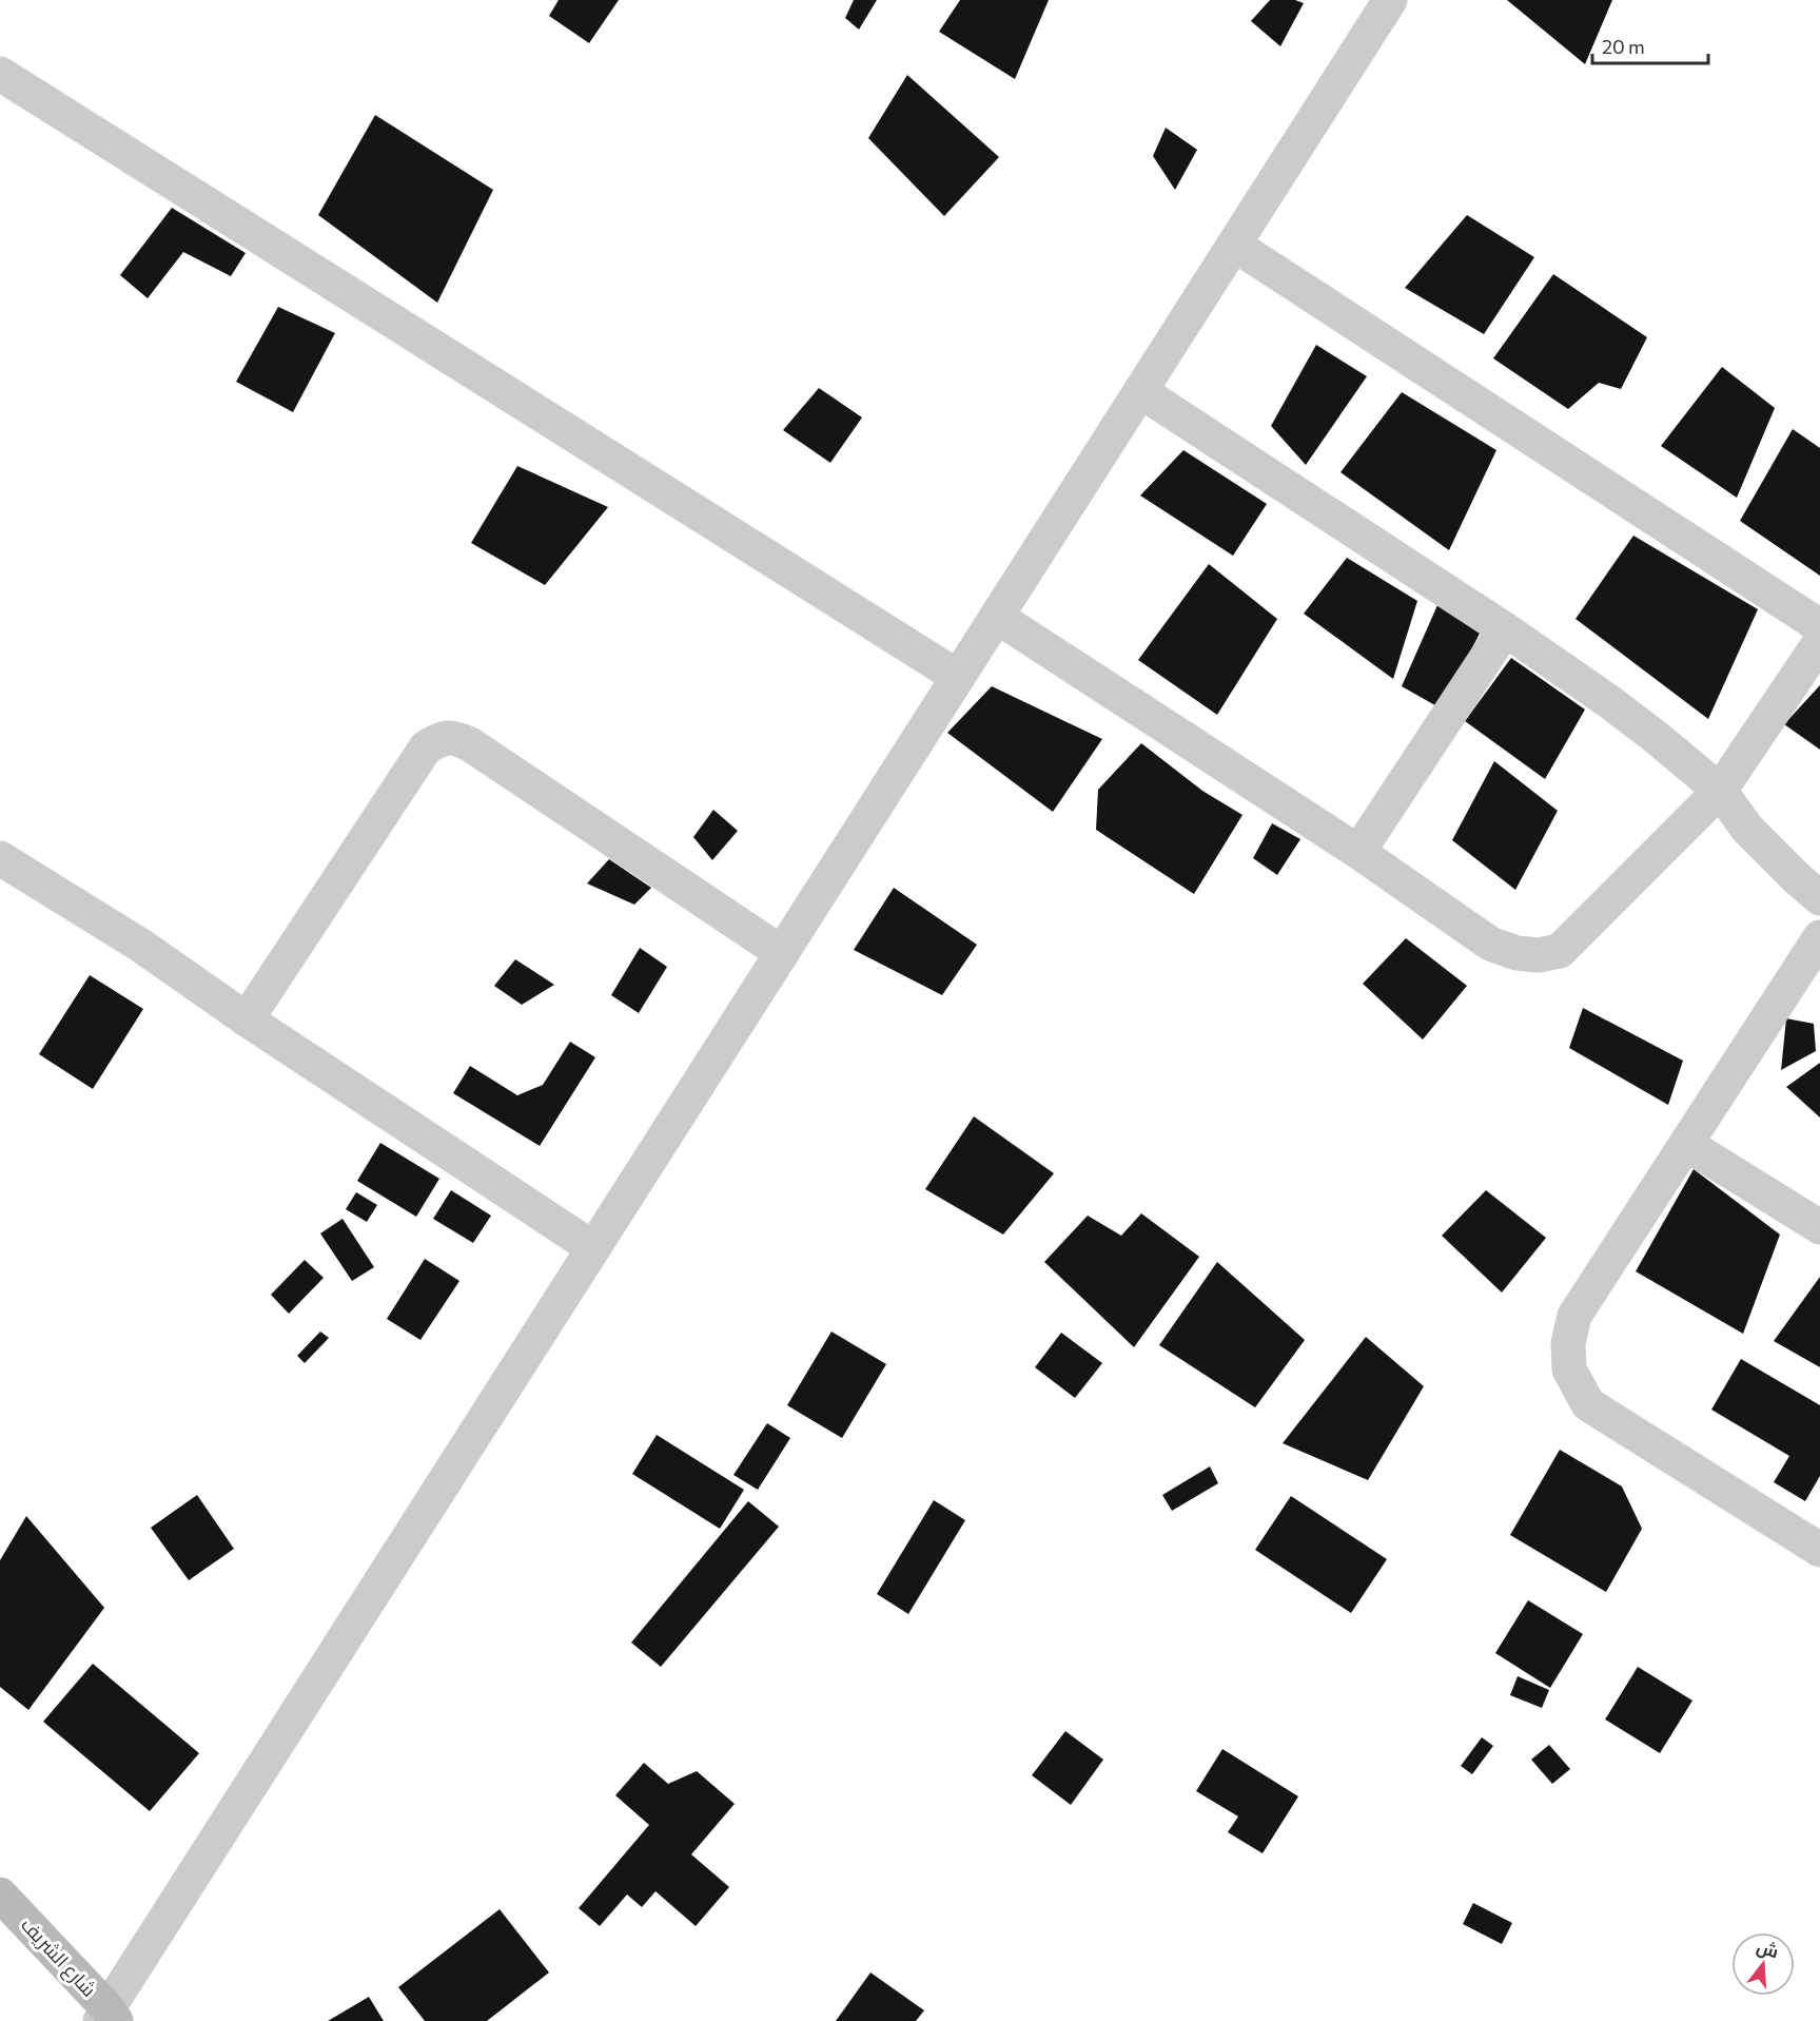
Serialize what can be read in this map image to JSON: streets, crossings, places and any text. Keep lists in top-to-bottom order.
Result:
{
  "streets": {
    "main road": ["شارع الشريف"]
  },
  "scale_bar": "20 m",
  "north": "top"
}
